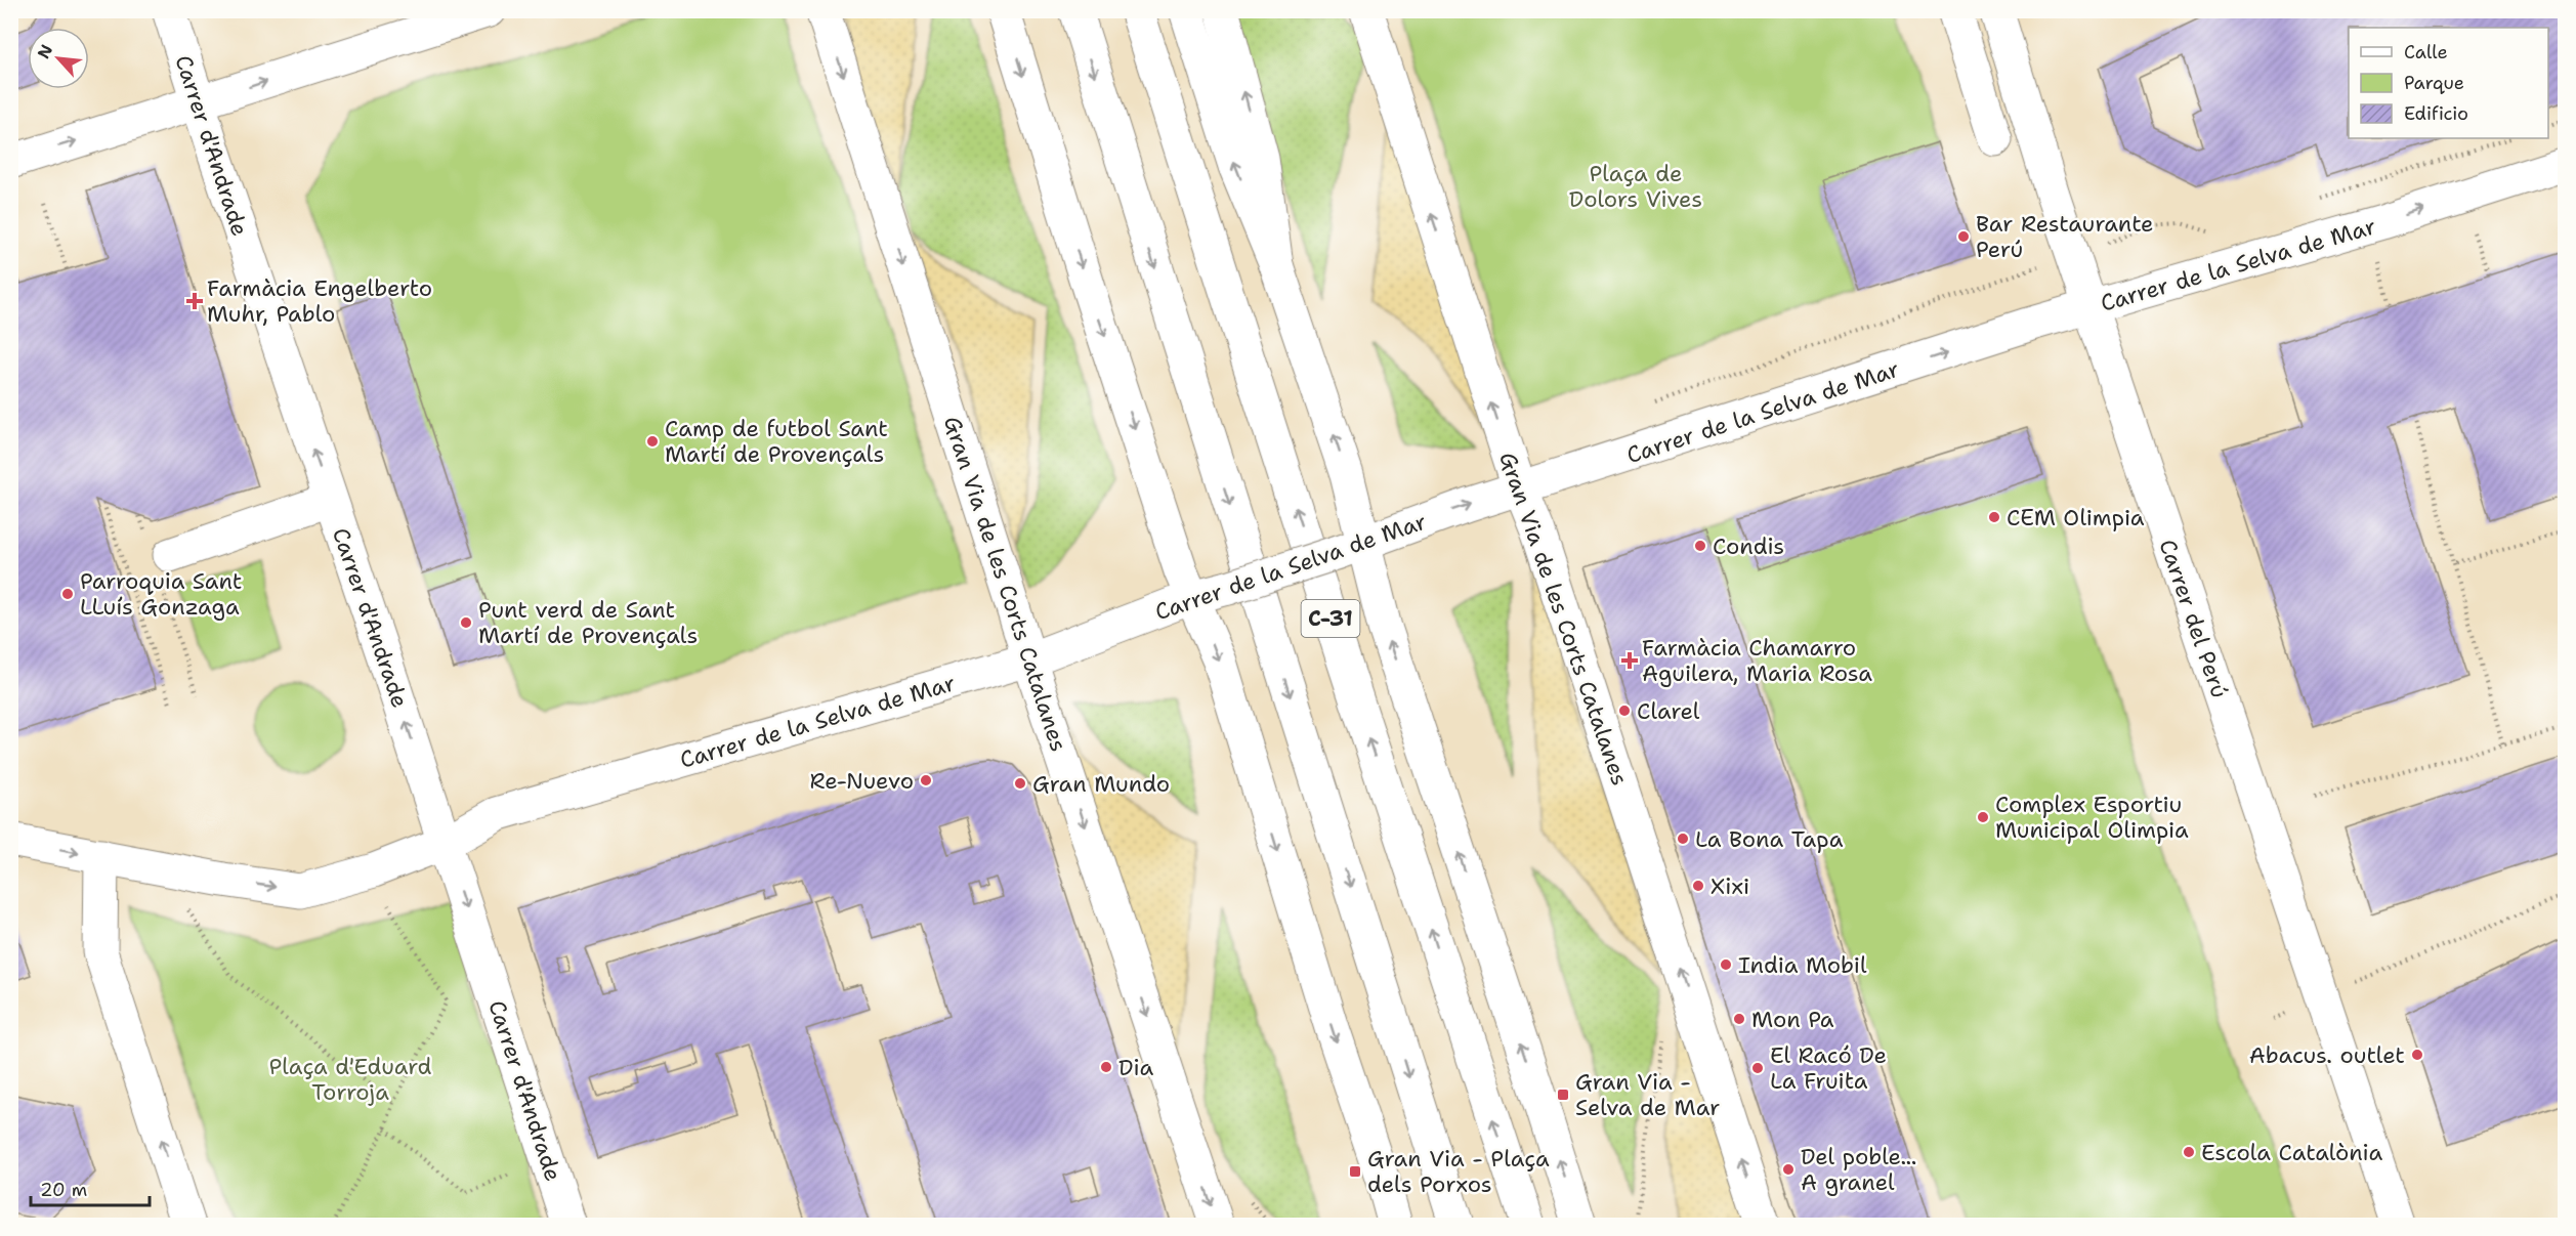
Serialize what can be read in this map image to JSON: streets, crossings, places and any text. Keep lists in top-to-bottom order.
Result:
{
  "streets": {
    "main road": [
      "Carrer d'Andrade",
      "Carrer de la Selva de Mar",
      "Gran Via de les Corts Catalanes",
      "C-31",
      "Carrer del Perú"
    ]
  },
  "crossings": [
    ["Carrer d'Andrade", "Carrer de la Selva de Mar"],
    ["Carrer de la Selva de Mar", "Gran Via de les Corts Catalanes"],
    ["Carrer de la Selva de Mar", "Carrer del Perú"]
  ],
  "one_way": ["Carrer de la Selva de Mar"],
  "parks": ["Plaça de Dolors Vives", "Plaça d'Eduard Torroja"],
  "places": {
    "other": [
      "Bar Restaurante Perú",
      "Camp de futbol Sant Martí de Provençals",
      "CEM Olimpia",
      "Condis",
      "Parroquia Sant LLuís Gonzaga",
      "Punt verd de Sant Martí de Provençals",
      "Clarel",
      "Re-Nuevo",
      "Gran Mundo",
      "Complex Esportiu Municipal Olimpia",
      "La Bona Tapa",
      "Xixi",
      "India Mobil",
      "Mon Pa",
      "Abacus. outlet",
      "Dia",
      "El Racó De La Fruita",
      "Escola Catalònia",
      "Del poble... A granel"
    ],
    "health": ["Farmàcia Engelberto Muhr, Pablo", "Farmàcia Chamarro Aguilera, Maria Rosa"],
    "transit": ["Gran Via - Selva de Mar", "Gran Via - Plaça dels Porxos"]
  },
  "legend": ["Calle", "Parque", "Edificio"],
  "scale_bar": "20 m",
  "north": "top left"
}
